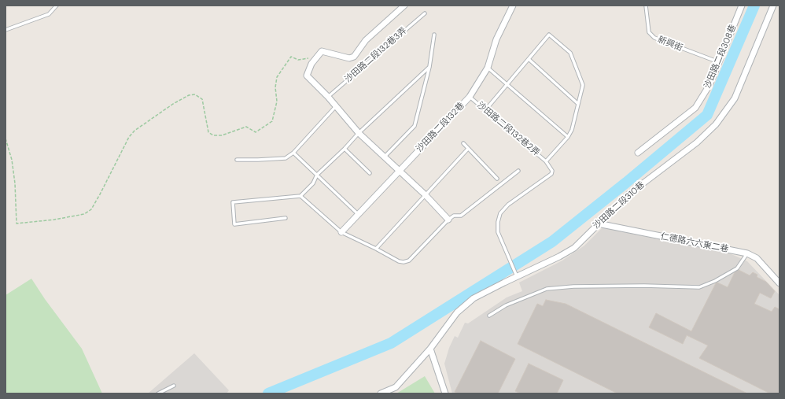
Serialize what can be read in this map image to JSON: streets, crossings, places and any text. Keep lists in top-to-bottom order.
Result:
{
  "streets": {
    "street": [
      "沙田路二段308巷",
      "沙田路二段132巷",
      "沙田路二段310巷",
      "仁德路六六東二巷"
    ],
    "lane": ["新興街", "沙田路二段132巷3弄", "沙田路二段132巷2弄"]
  },
  "crossings": [
    ["新興街", "沙田路二段308巷"],
    ["沙田路二段132巷", "沙田路二段132巷2弄"],
    ["沙田路二段310巷", "仁德路六六東二巷"]
  ]
}
